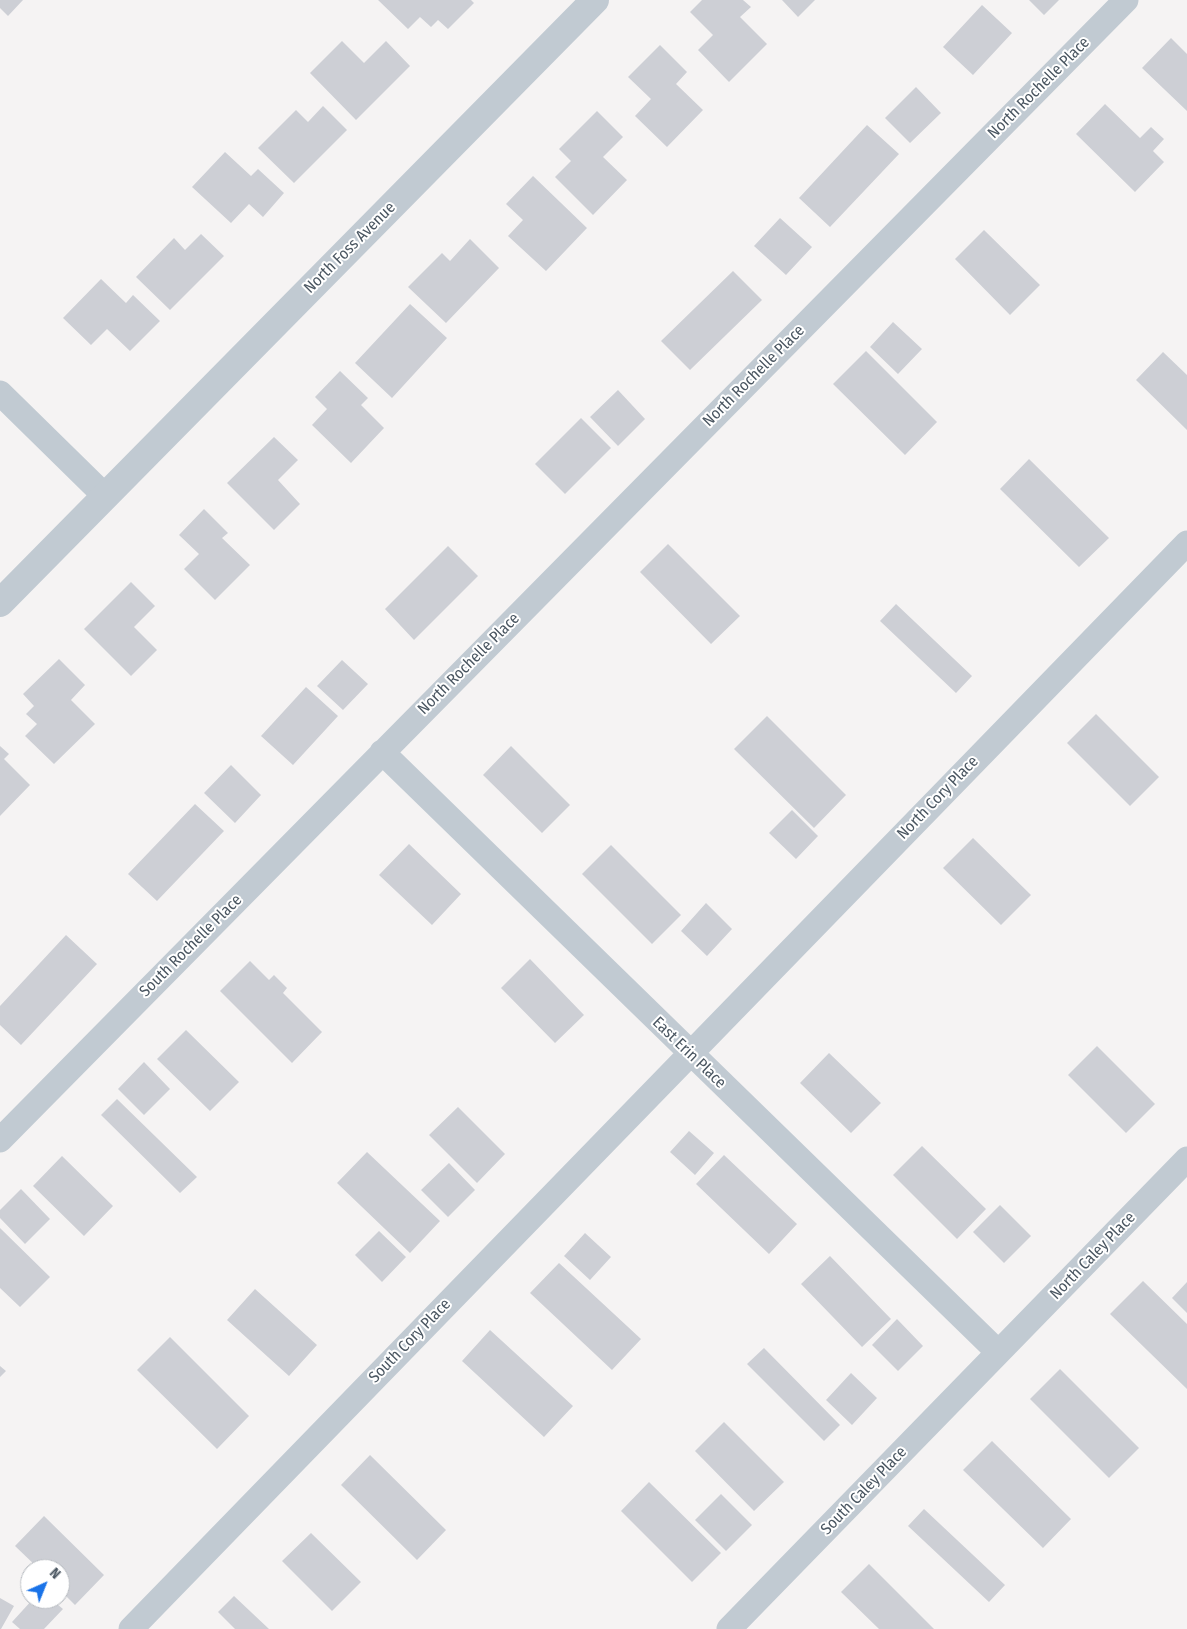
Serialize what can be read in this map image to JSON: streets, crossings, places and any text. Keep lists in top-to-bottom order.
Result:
{
  "streets": {
    "street": [
      "North Rochelle Place",
      "North Foss Avenue",
      "North Cory Place",
      "South Rochelle Place",
      "East Erin Place",
      "North Caley Place",
      "South Cory Place",
      "South Caley Place"
    ]
  },
  "crossings": [
    ["North Rochelle Place", "South Rochelle Place"],
    ["North Rochelle Place", "East Erin Place"],
    ["North Cory Place", "East Erin Place"],
    ["North Cory Place", "South Cory Place"],
    ["South Rochelle Place", "East Erin Place"],
    ["East Erin Place", "North Caley Place"],
    ["East Erin Place", "South Cory Place"],
    ["East Erin Place", "South Caley Place"],
    ["North Caley Place", "South Caley Place"]
  ],
  "north": "top right"
}
